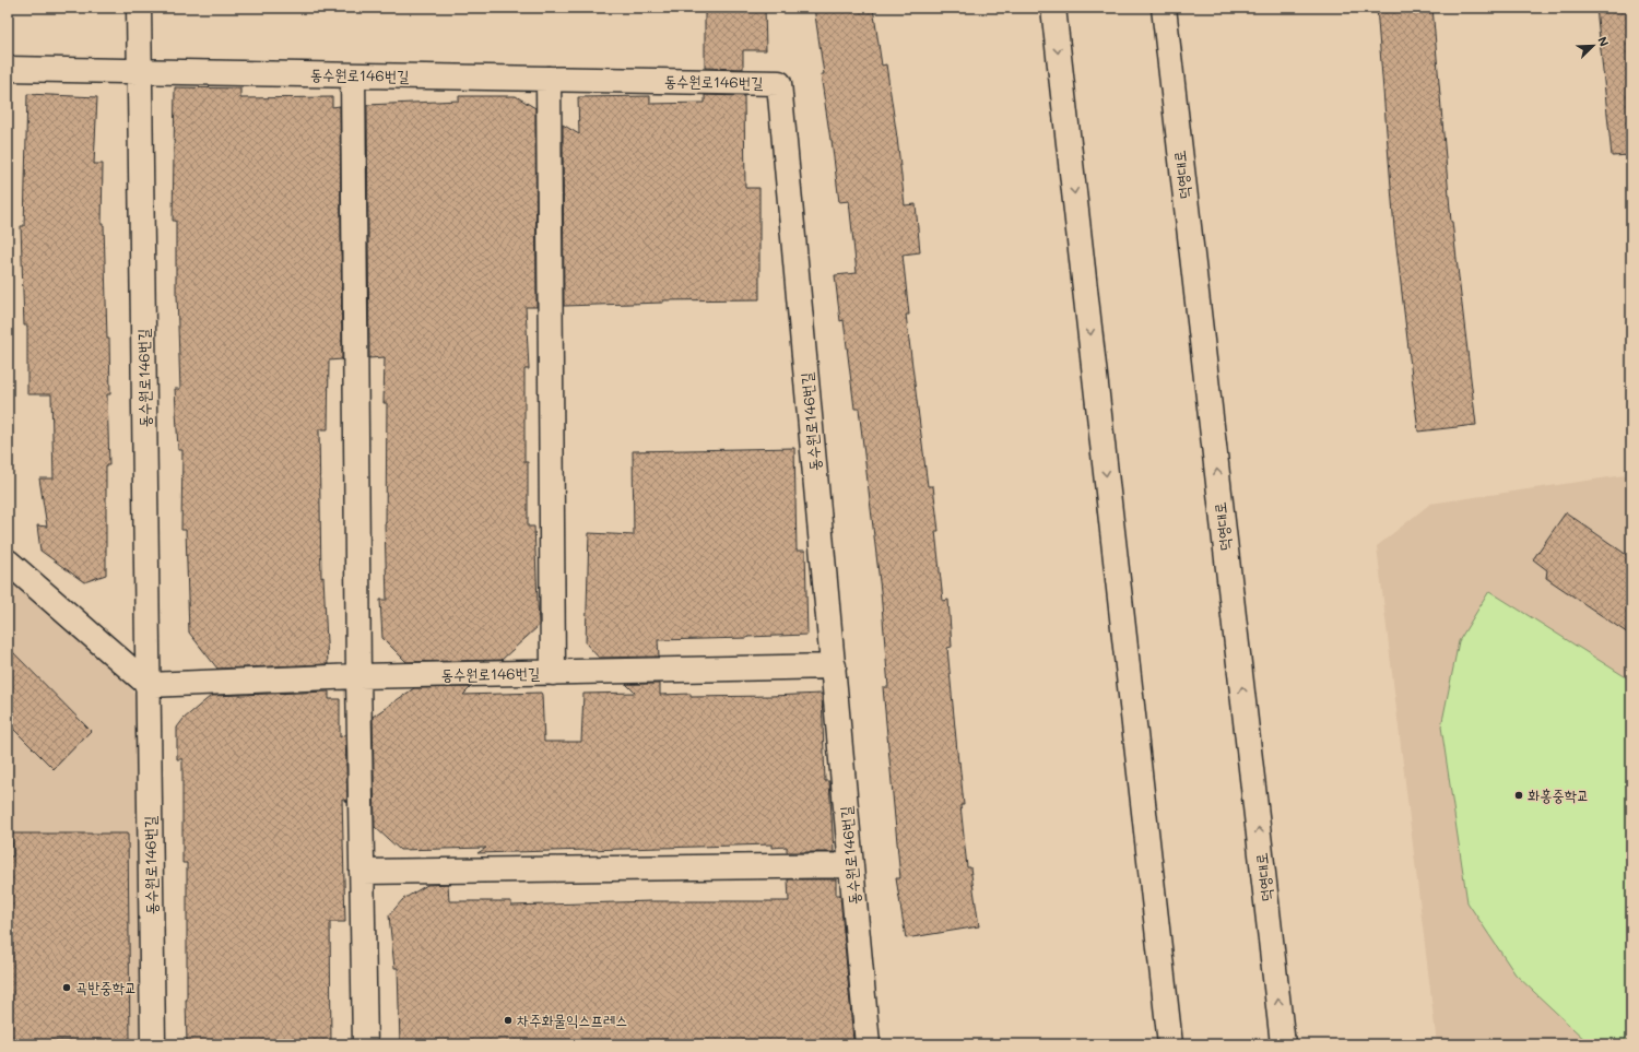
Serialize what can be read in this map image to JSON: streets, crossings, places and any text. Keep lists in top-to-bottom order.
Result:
{
  "streets": {
    "street": ["동수원로146번길", "덕영대로"]
  },
  "places": ["화홍중학교", "곡반중학교", "차주화물익스프레스"],
  "north": "top right"
}
